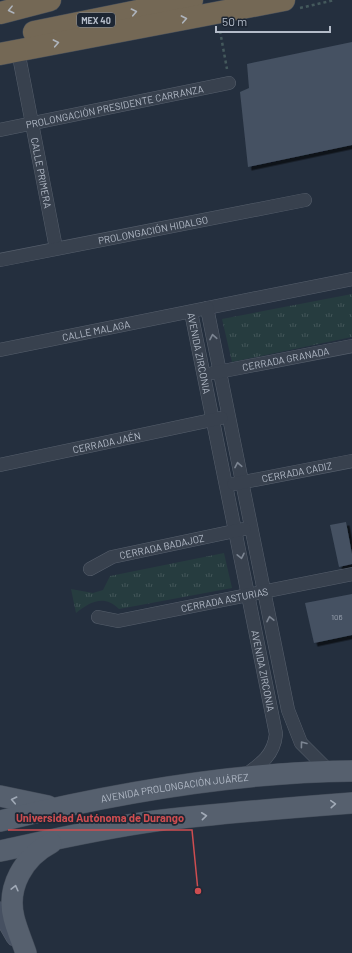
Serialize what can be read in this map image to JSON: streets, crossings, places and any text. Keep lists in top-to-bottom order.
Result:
{
  "streets": {
    "highway": ["MEX 40"],
    "main road": ["AVENIDA PROLONGACIÓN JUÁREZ"],
    "street": [
      "PROLONGACIÓN PRESIDENTE CARRANZA",
      "CALLE PRIMERA",
      "PROLONGACIÓN HIDALGO",
      "CALLE MALAGA",
      "AVENIDA ZIRCONIA",
      "CERRADA GRANADA",
      "CERRADA JAÉN",
      "CERRADA CADIZ",
      "CERRADA BADAJOZ",
      "CERRADA ASTURIAS"
    ]
  },
  "crossings": [
    ["MEX 40", "CALLE PRIMERA"],
    ["PROLONGACIÓN PRESIDENTE CARRANZA", "CALLE PRIMERA"],
    ["CALLE PRIMERA", "PROLONGACIÓN HIDALGO"],
    ["CALLE MALAGA", "AVENIDA ZIRCONIA"],
    ["AVENIDA ZIRCONIA", "CERRADA GRANADA"],
    ["AVENIDA ZIRCONIA", "CERRADA JAÉN"],
    ["AVENIDA ZIRCONIA", "CERRADA CADIZ"],
    ["AVENIDA ZIRCONIA", "CERRADA BADAJOZ"],
    ["AVENIDA ZIRCONIA", "CERRADA ASTURIAS"],
    ["AVENIDA ZIRCONIA", "AVENIDA PROLONGACIÓN JUÁREZ"]
  ],
  "places": ["Universidad Autónoma de Durango"],
  "house_numbers": ["106"],
  "scale_bar": "50 m"
}
